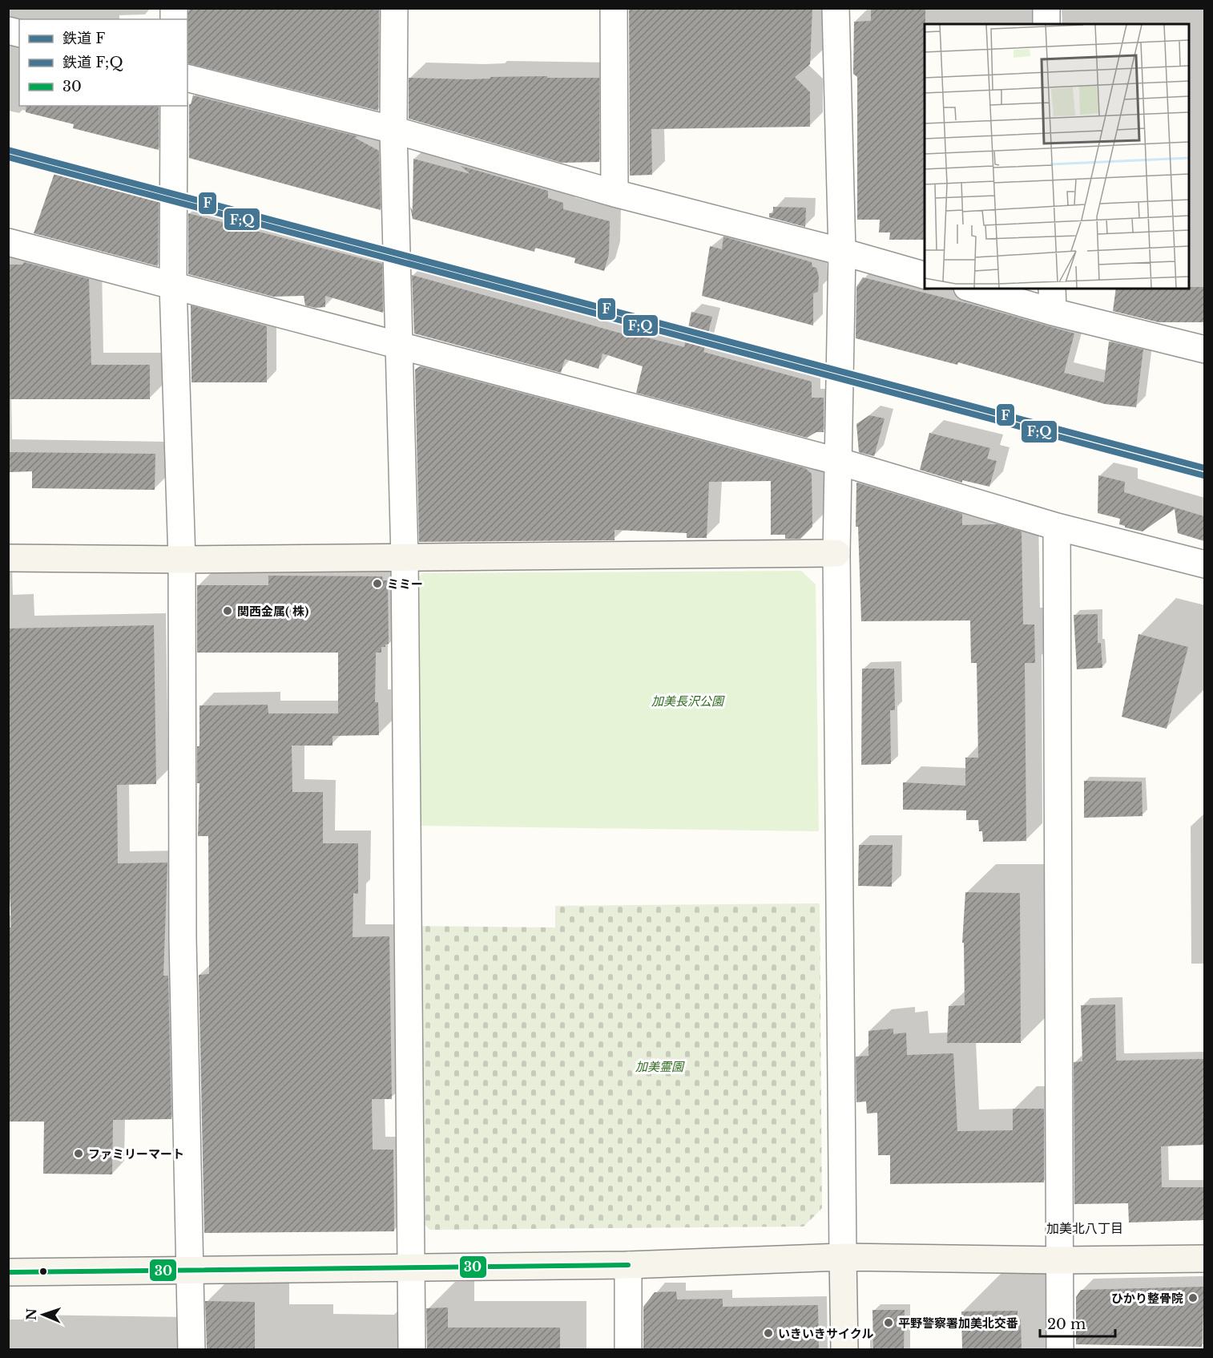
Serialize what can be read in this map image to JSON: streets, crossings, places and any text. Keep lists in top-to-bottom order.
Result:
{
  "districts": ["加美北八丁目"],
  "parks": ["加美長沢公園", "加美霊園"],
  "places": [
    "ミミー",
    "関西金属( 株)",
    "ファミリーマート",
    "ひかり整骨院",
    "平野警察署加美北交番",
    "いきいきサイクル"
  ],
  "lines": ["rail line F", "rail line F;Q", "transit line 30"],
  "legend": ["鉄道 F", "鉄道 F;Q", "30"],
  "scale_bar": "20 m",
  "north": "left"
}
